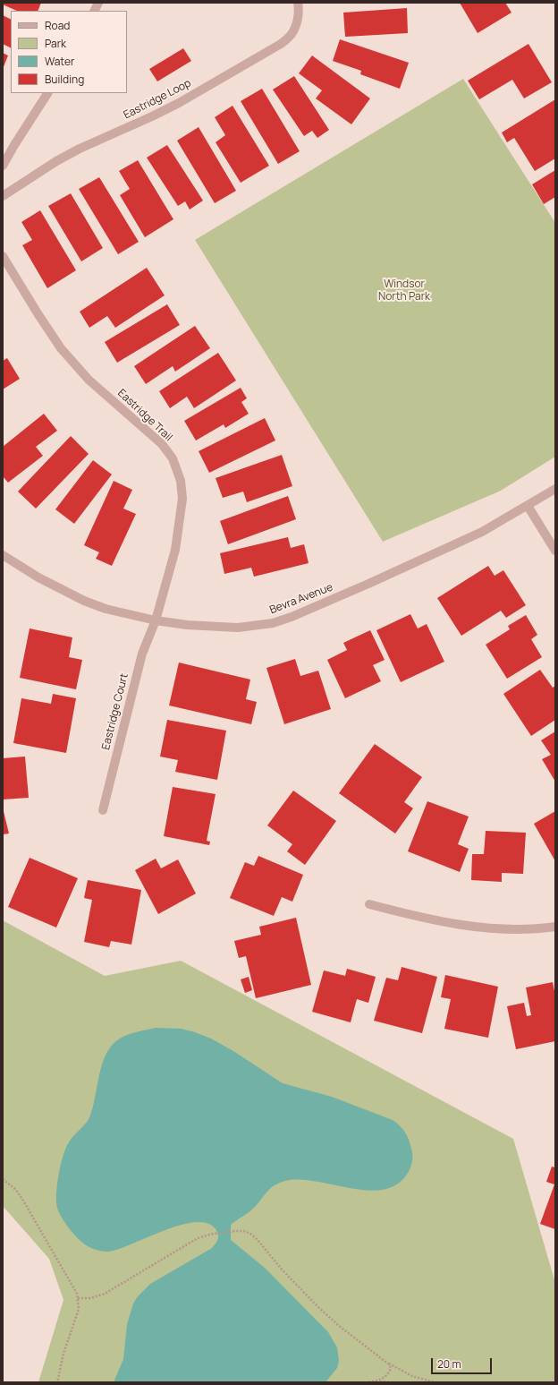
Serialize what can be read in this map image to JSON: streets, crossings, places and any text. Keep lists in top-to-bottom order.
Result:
{
  "streets": {
    "street": [
      "Eastridge Loop",
      "Eastridge Trail",
      "Bevra Avenue",
      "Eastridge Court"
    ]
  },
  "crossings": [
    ["Eastridge Trail", "Bevra Avenue"],
    ["Eastridge Trail", "Eastridge Court"],
    ["Bevra Avenue", "Eastridge Court"]
  ],
  "parks": ["Windsor North Park"],
  "legend": [
    "Road",
    "Park",
    "Water",
    "Building"
  ],
  "scale_bar": "20 m"
}
